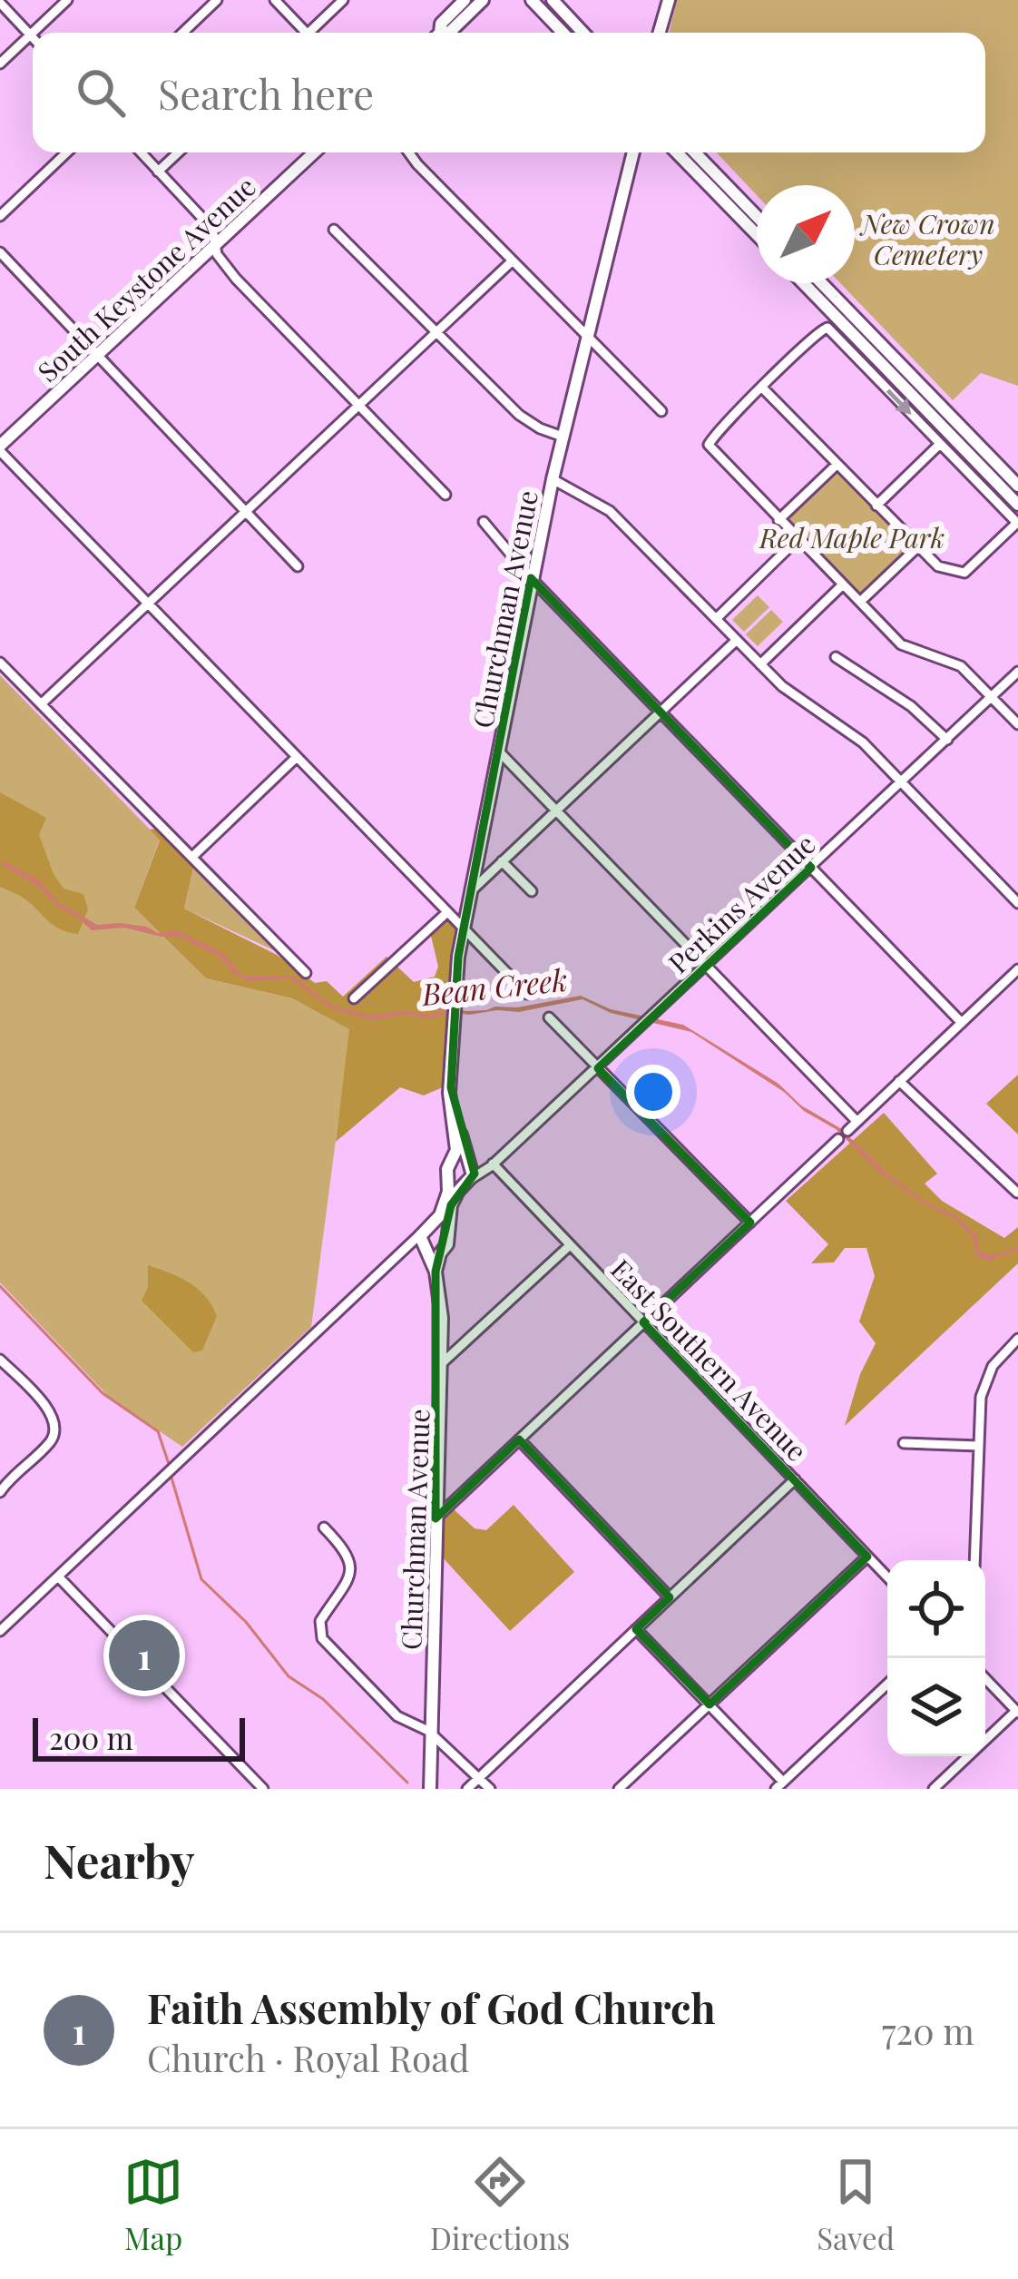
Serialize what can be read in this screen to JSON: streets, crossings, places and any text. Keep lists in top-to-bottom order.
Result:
{
  "streets": {
    "main road": ["South Keystone Avenue", "Churchman Avenue"],
    "street": ["Perkins Avenue", "East Southern Avenue"]
  },
  "crossings": [
    ["Churchman Avenue", "Perkins Avenue"],
    ["Perkins Avenue", "East Southern Avenue"]
  ],
  "water": ["Bean Creek"],
  "parks": ["New Crown Cemetery", "Red Maple Park"],
  "scale_bar": "200 m",
  "north": "top right",
  "page": {
    "search": "Search here",
    "pins": "1",
    "scale": "200 m",
    "heading": "Nearby",
    "list": [
      {
        "mark": "1",
        "name": "Faith Assembly of God Church",
        "note": "Church · Royal Road",
        "value": "720 m"
      }
    ],
    "nav": ["Map", "Directions", "Saved"]
  }
}
